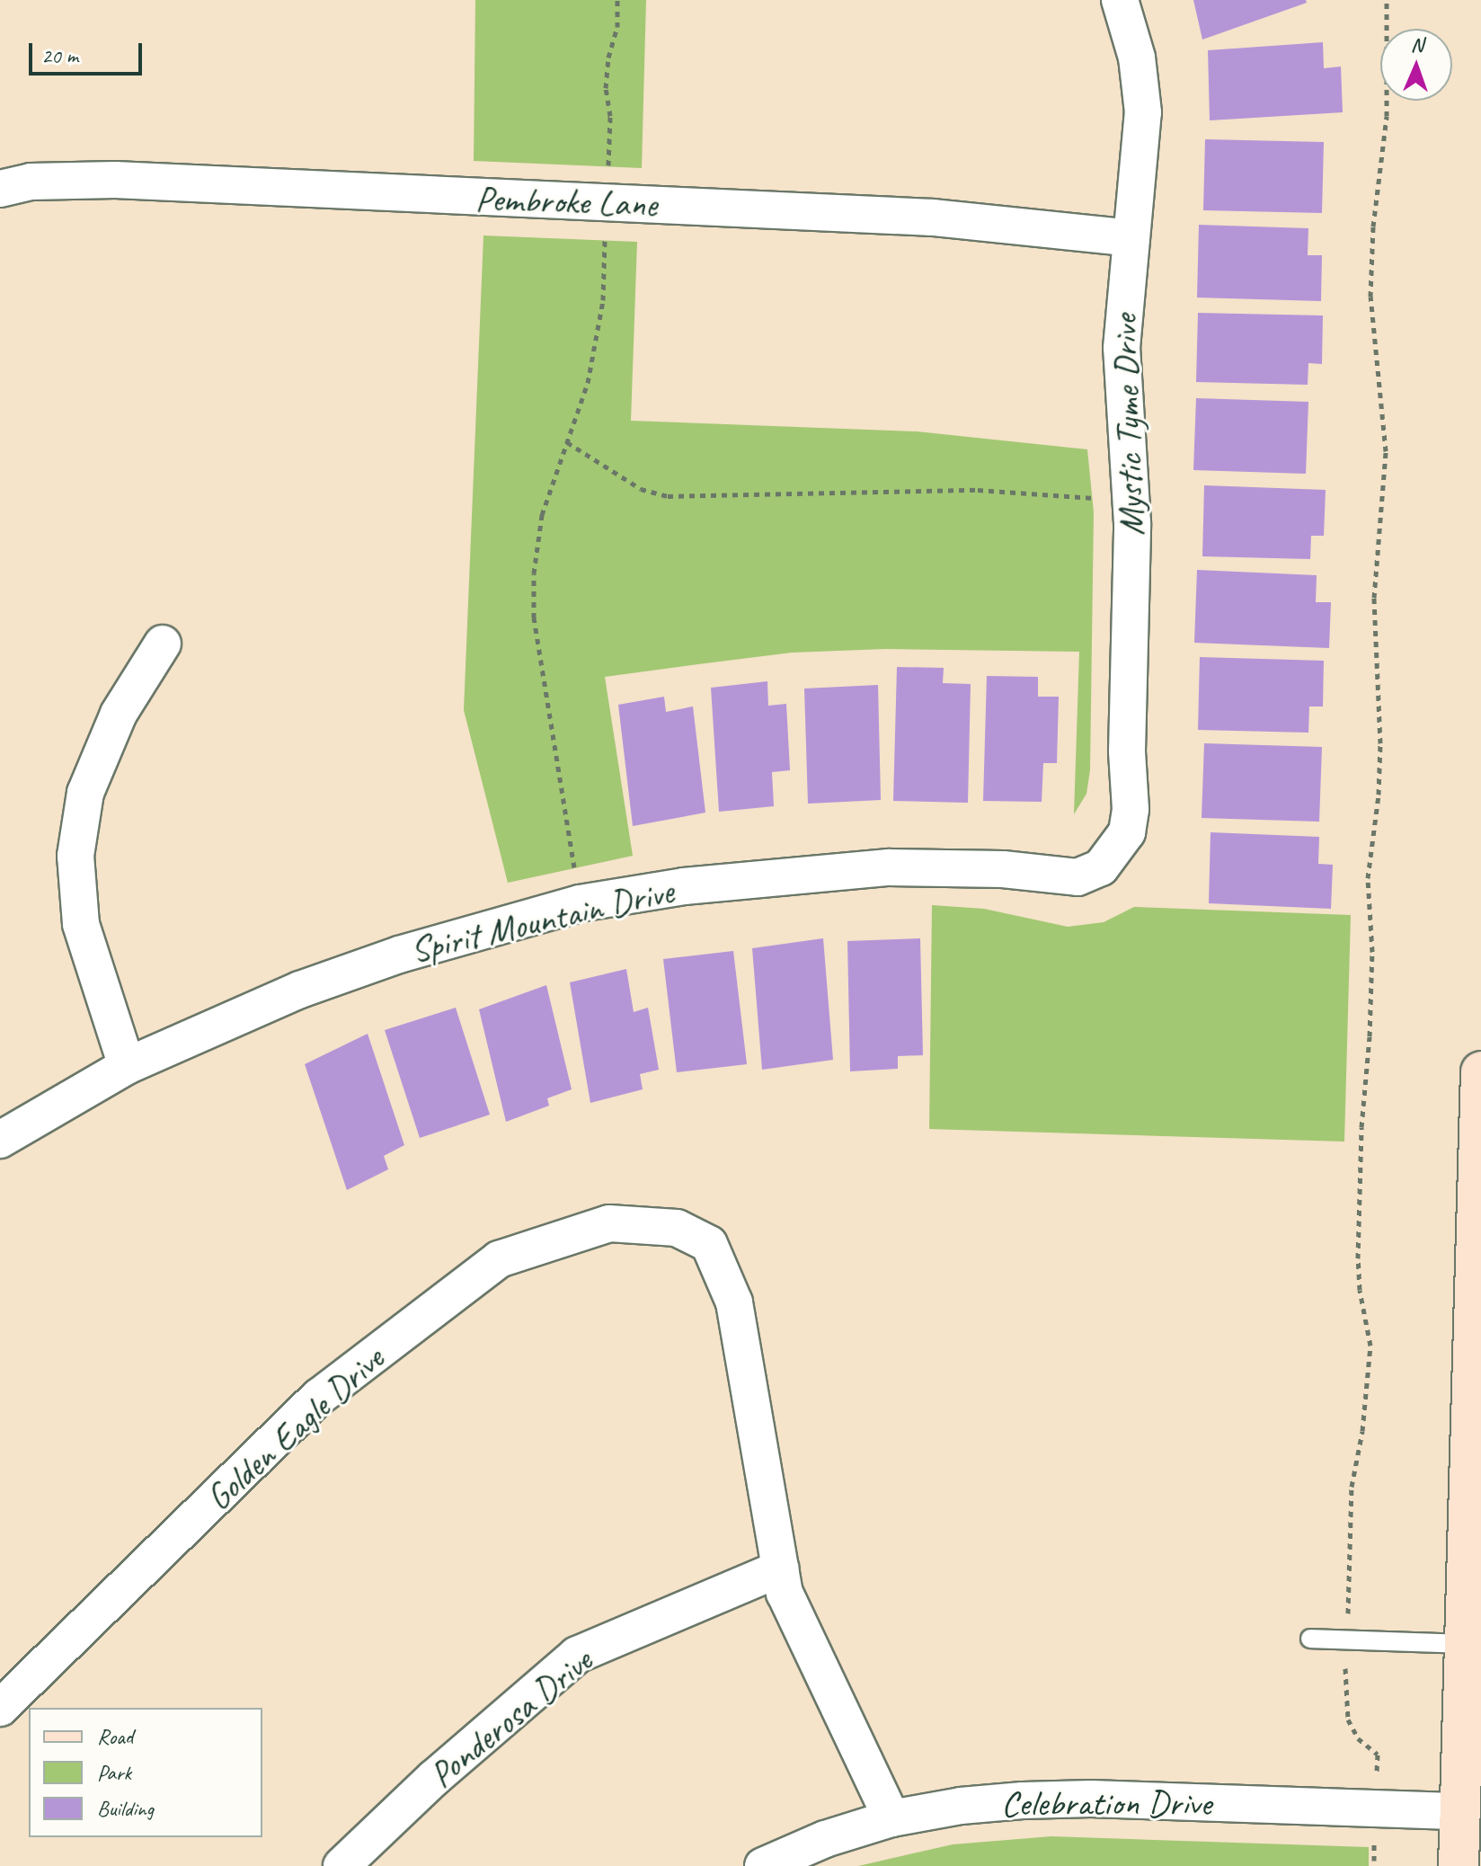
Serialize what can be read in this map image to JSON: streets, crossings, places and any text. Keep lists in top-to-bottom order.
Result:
{
  "streets": {
    "street": [
      "Pembroke Lane",
      "Mystic Tyme Drive",
      "Spirit Mountain Drive",
      "Golden Eagle Drive",
      "Ponderosa Drive",
      "Celebration Drive"
    ]
  },
  "crossings": [
    ["Pembroke Lane", "Mystic Tyme Drive"],
    ["Mystic Tyme Drive", "Spirit Mountain Drive"],
    ["Golden Eagle Drive", "Ponderosa Drive"]
  ],
  "legend": ["Road", "Park", "Building"],
  "scale_bar": "20 m",
  "north": "top"
}
